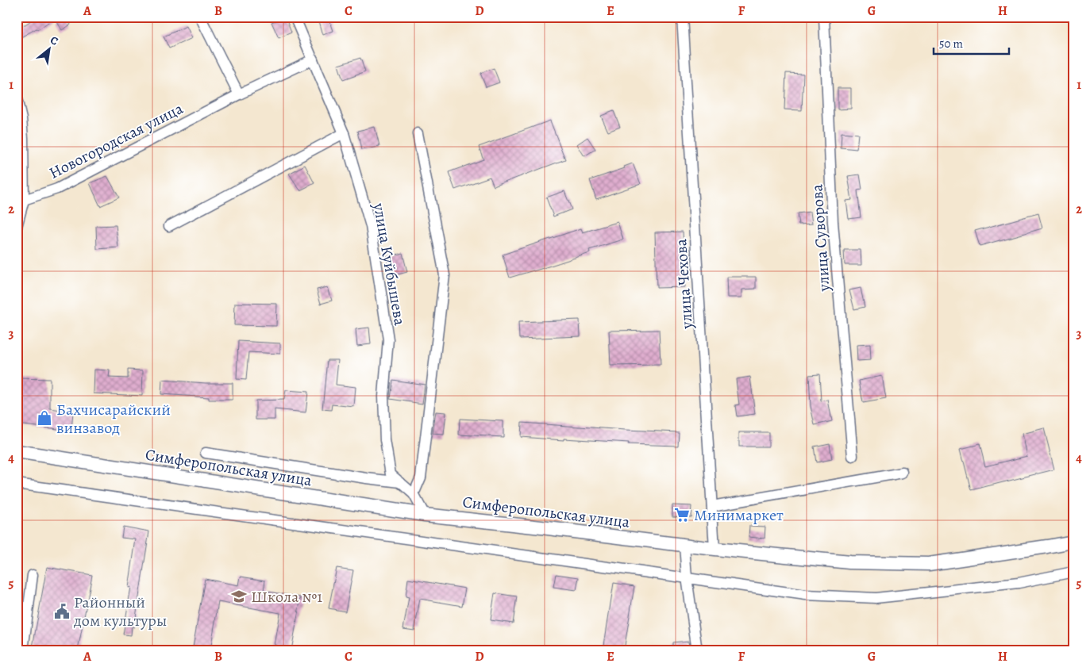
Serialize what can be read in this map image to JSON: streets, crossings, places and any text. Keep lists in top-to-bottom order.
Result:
{
  "streets": {
    "main road": ["Симферопольская улица"],
    "street": [
      "Новогородская улица",
      "улица Суворова",
      "улица Куйбышева",
      "улица Чехова"
    ]
  },
  "crossings": [
    ["Новогородская улица", "улица Куйбышева"],
    ["улица Куйбышева", "Симферопольская улица"],
    ["улица Чехова", "Симферопольская улица"]
  ],
  "places": {
    "shop": ["Бахчисарайский винзавод"],
    "supermarket": ["Минимаркет"],
    "school or university": ["Школа №1"],
    "public building": ["Районный дом культуры"]
  },
  "scale_bar": "50 m",
  "north": "top right",
  "grid": {
    "columns": [
      "A",
      "B",
      "C",
      "D",
      "E",
      "F",
      "G",
      "H"
    ],
    "rows": [
      "1",
      "2",
      "3",
      "4",
      "5"
    ]
  }
}
